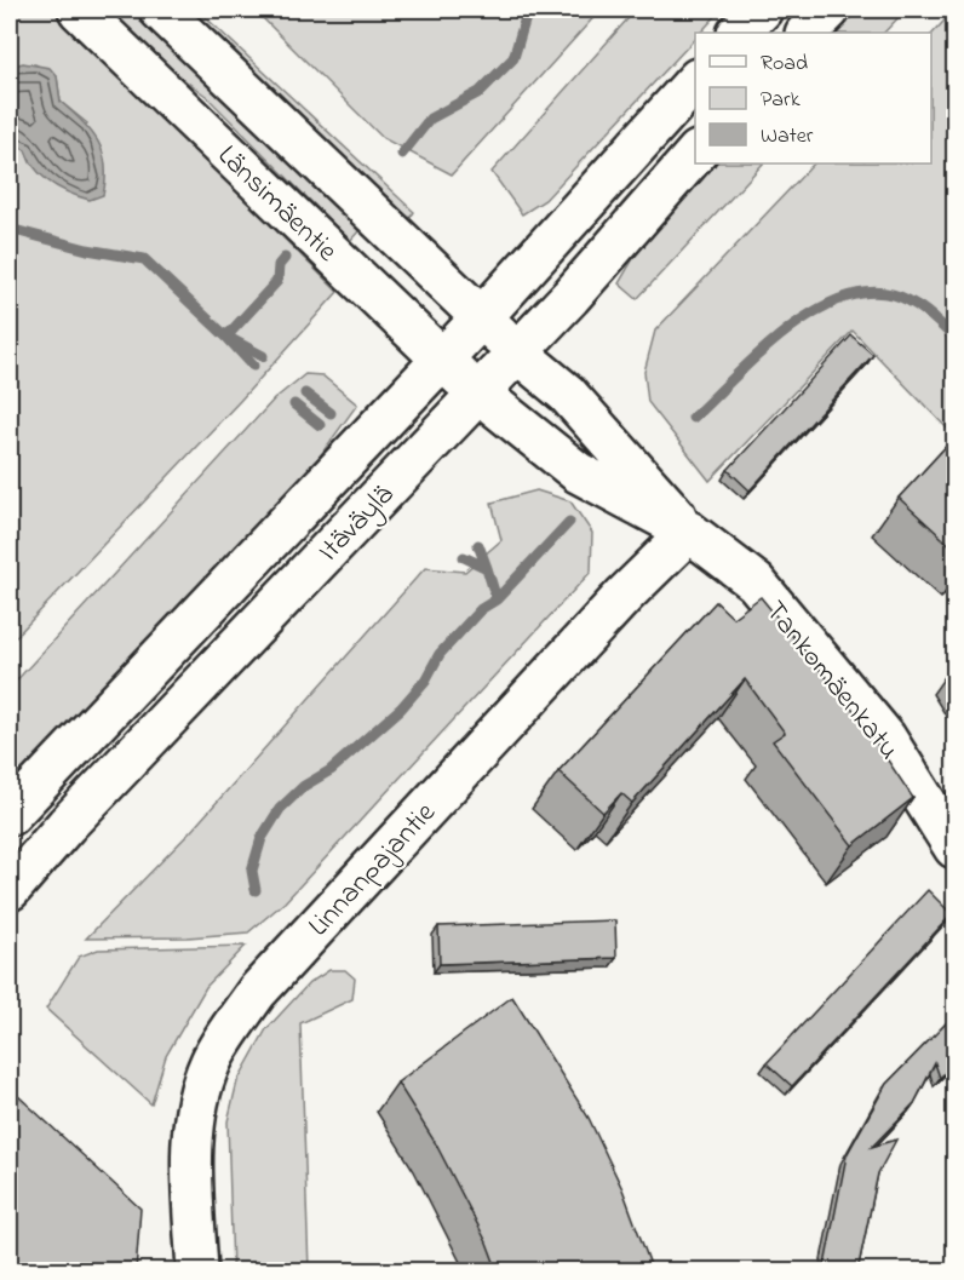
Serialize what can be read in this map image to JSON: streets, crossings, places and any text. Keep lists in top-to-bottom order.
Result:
{
  "streets": {
    "main road": [
      "Länsimäentie",
      "Itäväylä",
      "Tankomäenkatu",
      "Linnanpajantie"
    ]
  },
  "crossings": [
    ["Länsimäentie", "Itäväylä"],
    ["Länsimäentie", "Tankomäenkatu"],
    ["Itäväylä", "Tankomäenkatu"],
    ["Tankomäenkatu", "Linnanpajantie"]
  ],
  "legend": ["Road", "Park", "Water"]
}
